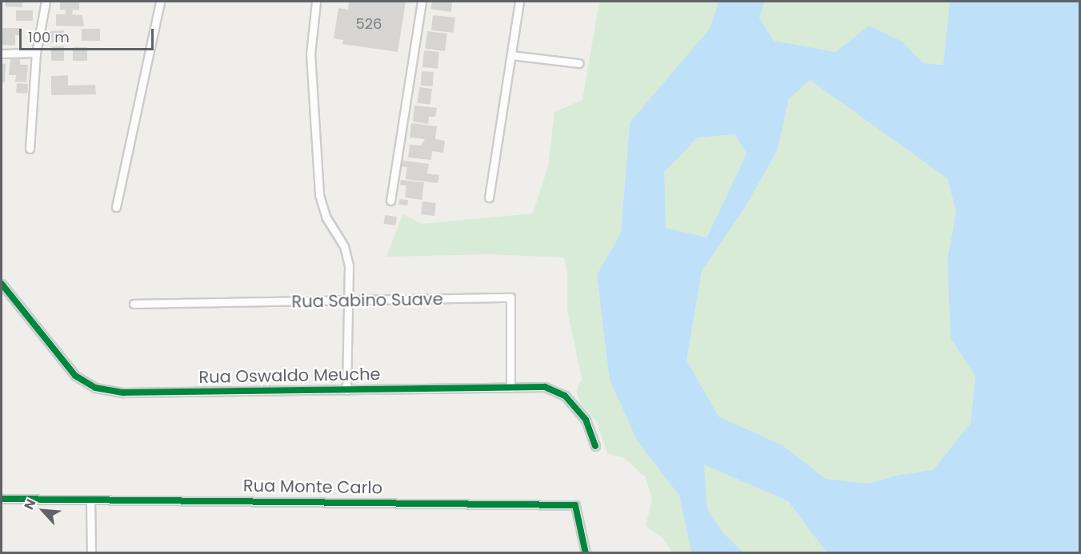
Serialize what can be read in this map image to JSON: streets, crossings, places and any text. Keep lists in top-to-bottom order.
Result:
{
  "streets": {
    "street": ["Rua Sabino Suave", "Rua Oswaldo Meuche", "Rua Monte Carlo"]
  },
  "crossings": [
    ["Rua Sabino Suave", "Rua Oswaldo Meuche"]
  ],
  "house_numbers": ["526"],
  "scale_bar": "100 m",
  "north": "top left"
}
